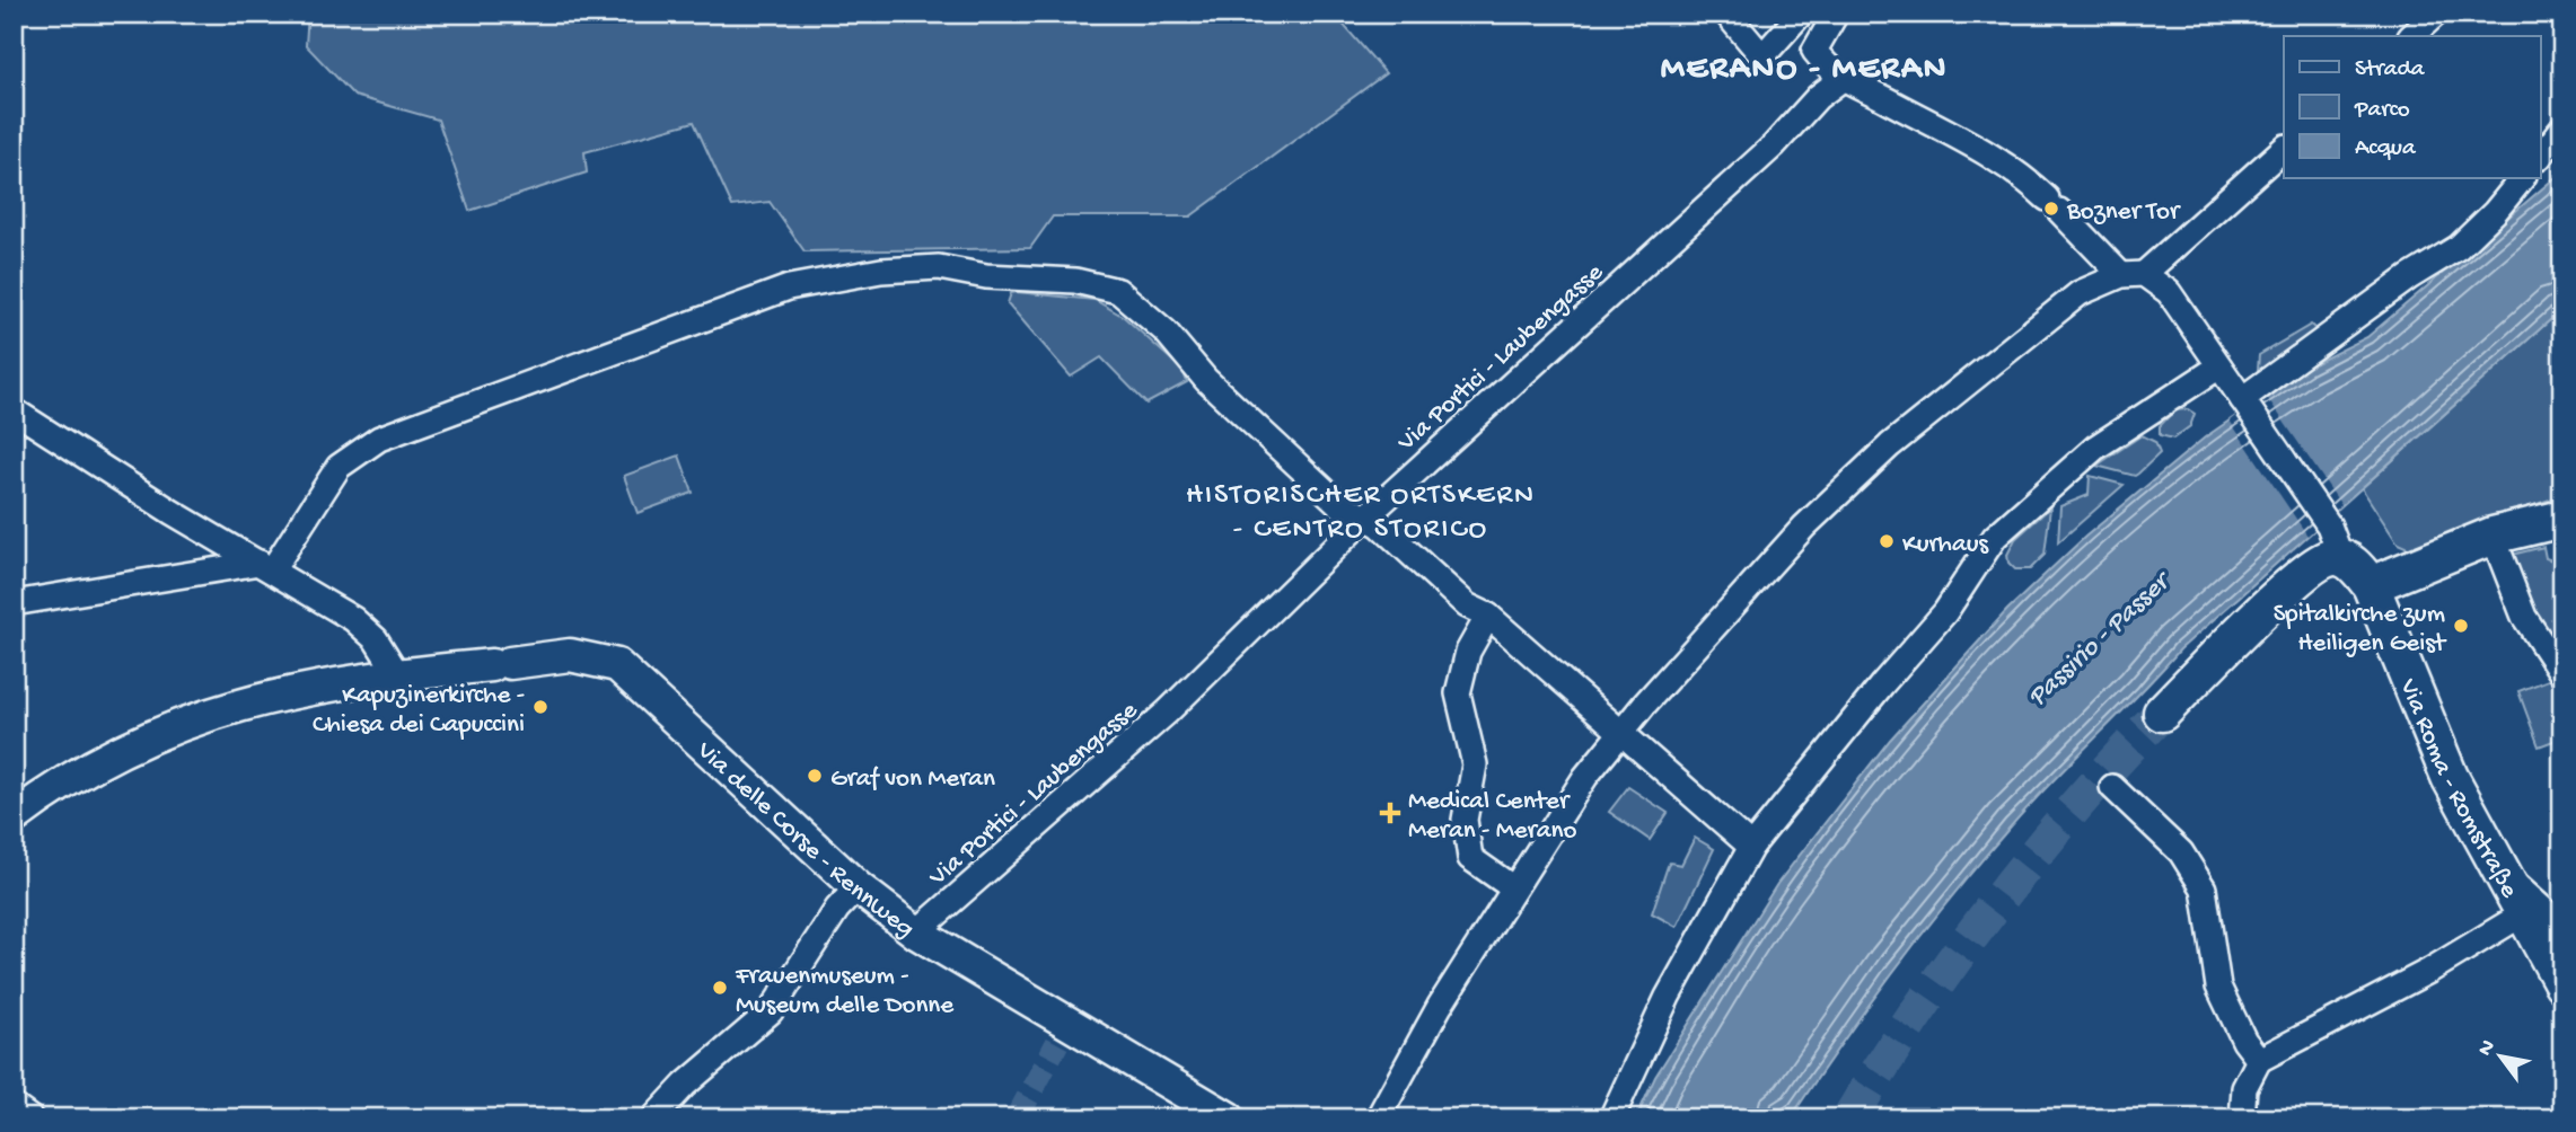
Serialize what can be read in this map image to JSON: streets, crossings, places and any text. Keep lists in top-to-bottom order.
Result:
{
  "streets": {
    "main road": ["Via Roma - Romstraße", "Via delle Corse - Rennweg"],
    "street": ["Via Portici - Laubengasse"]
  },
  "crossings": [
    ["Via Portici - Laubengasse", "Via delle Corse - Rennweg"]
  ],
  "districts": ["MERANO - MERAN", "HISTORISCHER ORTSKERN - CENTRO STORICO"],
  "water": ["Passirio - Passer"],
  "places": {
    "other": [
      "Bozner Tor",
      "Kurhaus",
      "Spitalkirche zum Heiligen Geist",
      "Kapuzinerkirche - Chiesa dei Capuccini",
      "Graf von Meran",
      "Frauenmuseum - Museum delle Donne"
    ],
    "health": ["Medical Center Meran - Merano"]
  },
  "legend": ["Strada", "Parco", "Acqua"],
  "north": "top left"
}
